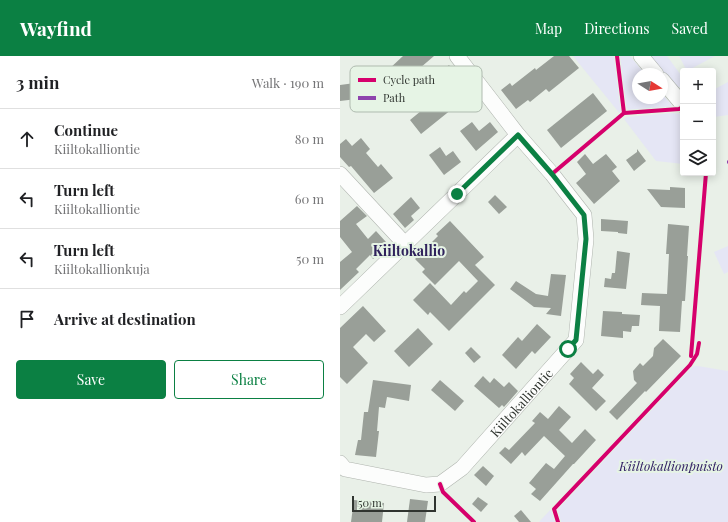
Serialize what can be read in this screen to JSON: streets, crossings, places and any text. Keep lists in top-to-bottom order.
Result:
{
  "streets": {
    "street": ["Kiiltokalliontie"]
  },
  "districts": ["Kiiltokallio"],
  "parks": ["Kiiltokallionpuisto"],
  "legend": ["Cycle path", "Path"],
  "scale_bar": "50 m",
  "north": "right",
  "page": {
    "header": "Wayfind",
    "nav": ["Map", "Directions", "Saved"],
    "heading": ["3 min", "Walk · 190 m"],
    "map_buttons": ["+", "−"],
    "list": [
      ["Continue", "Kiiltokalliontie", "80 m"],
      ["Turn left", "Kiiltokalliontie", "60 m"],
      ["Turn left", "Kiiltokallionkuja", "50 m"],
      "Arrive at destination"
    ],
    "buttons": ["Save", "Share"],
    "scale": "50 m"
  }
}
